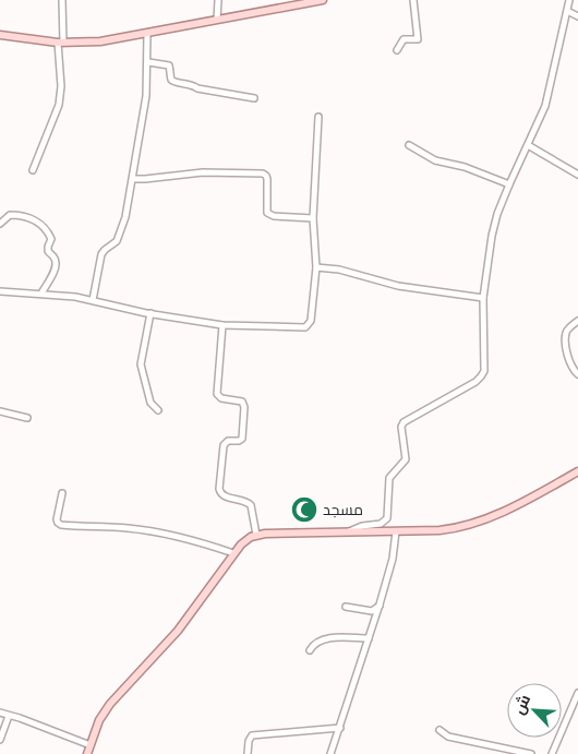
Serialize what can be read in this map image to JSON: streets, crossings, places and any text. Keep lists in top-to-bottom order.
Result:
{
  "places": {
    "mosque": ["مسجد"]
  },
  "north": "top left"
}
